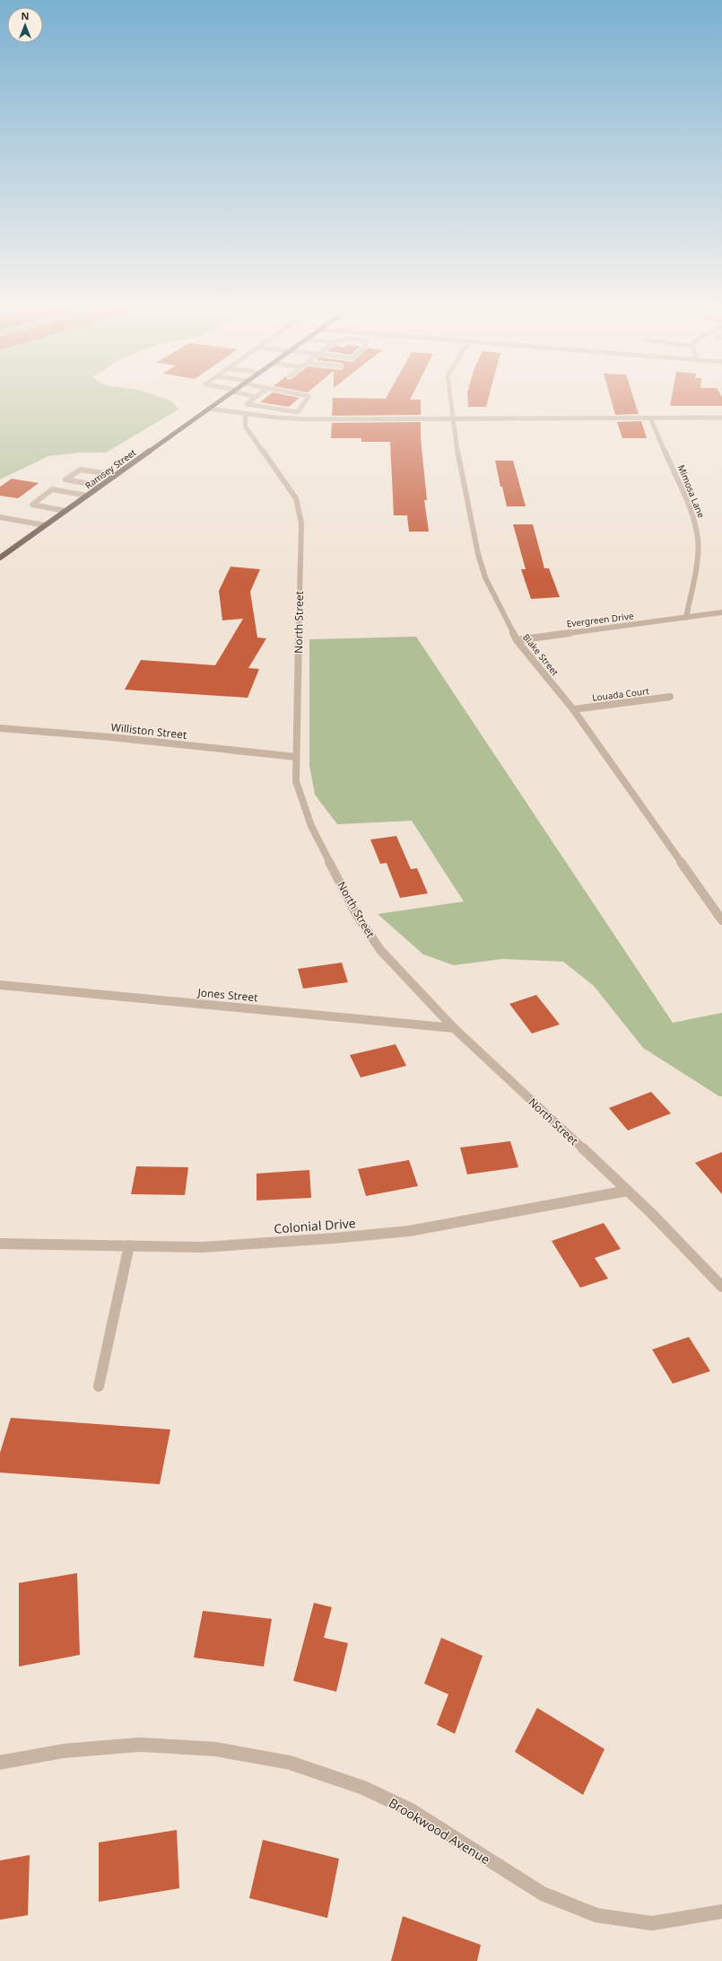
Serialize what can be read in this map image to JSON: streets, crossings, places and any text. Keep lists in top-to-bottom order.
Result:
{
  "streets": {
    "main road": ["Ramsey Street"],
    "street": [
      "Mimosa Lane",
      "Evergreen Drive",
      "North Street",
      "Blake Street",
      "Louada Court",
      "Williston Street",
      "Jones Street",
      "Colonial Drive",
      "Brookwood Avenue"
    ]
  },
  "crossings": [
    ["Mimosa Lane", "Evergreen Drive"],
    ["Evergreen Drive", "Blake Street"],
    ["North Street", "Williston Street"],
    ["North Street", "Jones Street"],
    ["North Street", "Colonial Drive"],
    ["Blake Street", "Louada Court"]
  ],
  "north": "top"
}
